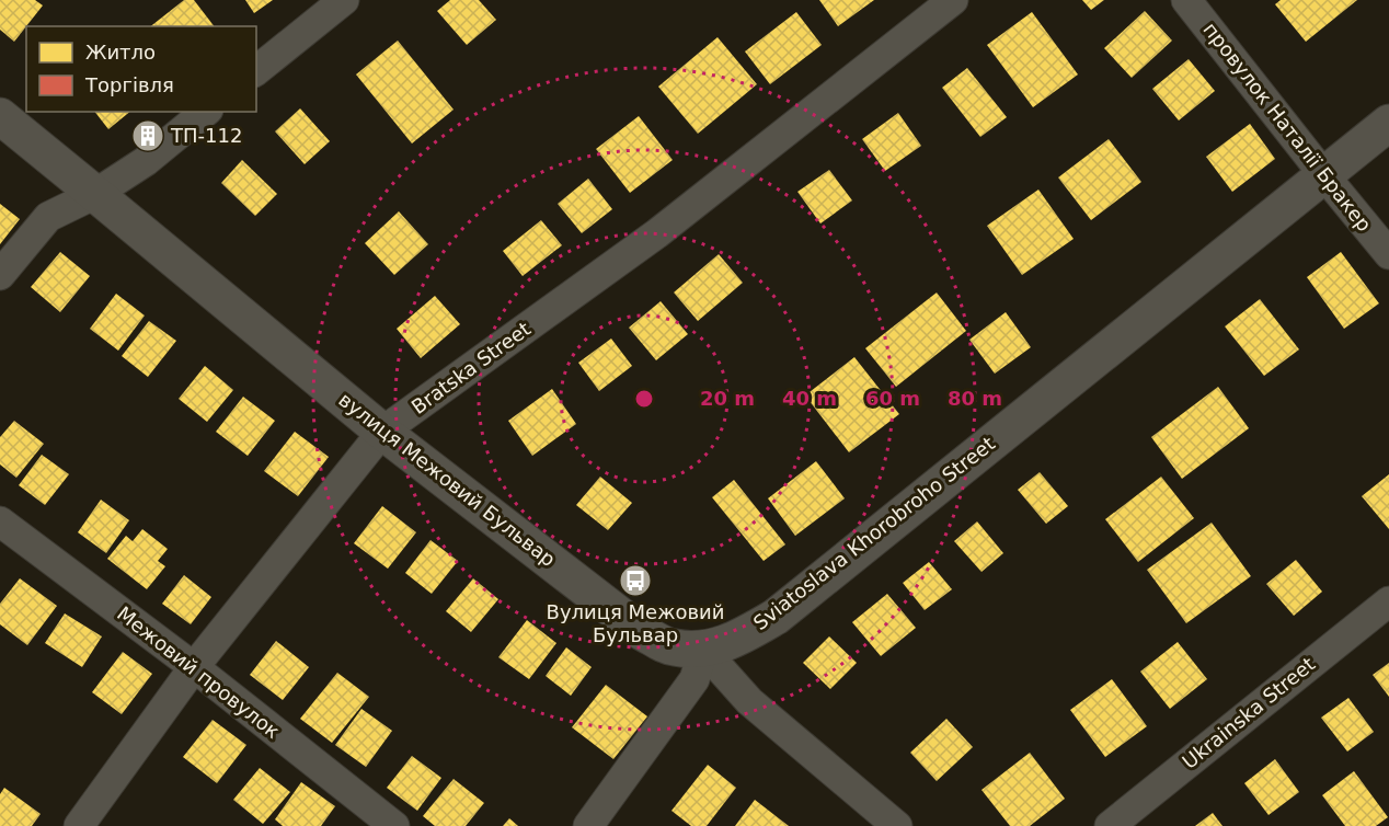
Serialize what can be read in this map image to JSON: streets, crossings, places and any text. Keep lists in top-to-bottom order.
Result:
{
  "streets": {
    "street": [
      "провулок Наталії Бракер",
      "Bratska Street",
      "вулиця Межовий Бульвар",
      "Sviatoslava Khorobroho Street",
      "Межовий провулок",
      "Ukrainska Street"
    ]
  },
  "crossings": [
    ["провулок Наталії Бракер", "Sviatoslava Khorobroho Street"],
    ["Bratska Street", "вулиця Межовий Бульвар"],
    ["Bratska Street", "Межовий провулок"],
    ["вулиця Межовий Бульвар", "Sviatoslava Khorobroho Street"]
  ],
  "places": {
    "building": ["ТП-112"],
    "bus stop": ["Вулиця Межовий Бульвар"]
  },
  "legend": ["Житло", "Торгівля"],
  "rings": [
    "20 m",
    "40 m",
    "60 m",
    "80 m"
  ]
}
